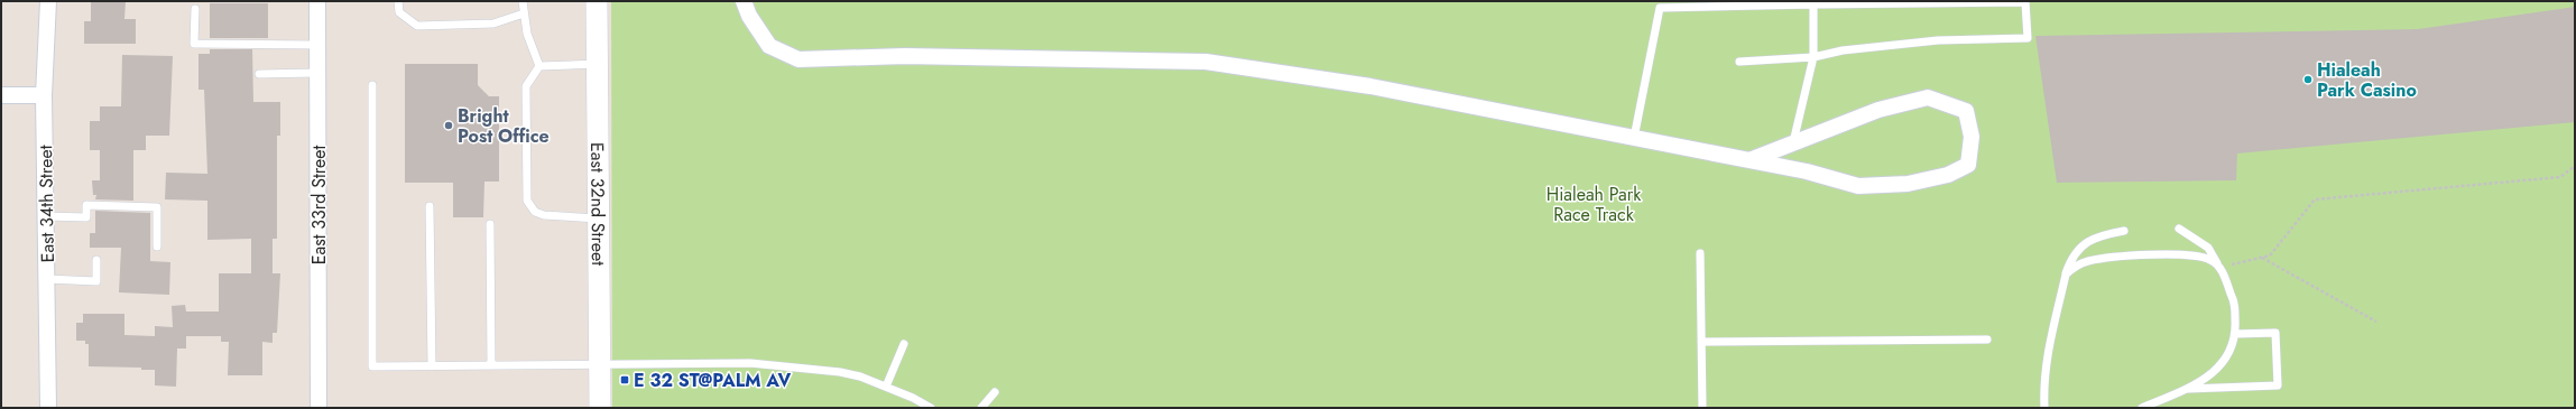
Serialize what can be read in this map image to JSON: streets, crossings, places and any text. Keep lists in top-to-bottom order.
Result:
{
  "streets": {
    "street": ["East 34th Street", "East 32nd Street", "East 33rd Street"]
  },
  "parks": ["Hialeah Park Race Track"],
  "places": {
    "other": ["Hialeah Park Casino", "Bright Post Office"],
    "transit": ["E 32 ST@PALM AV"]
  }
}
